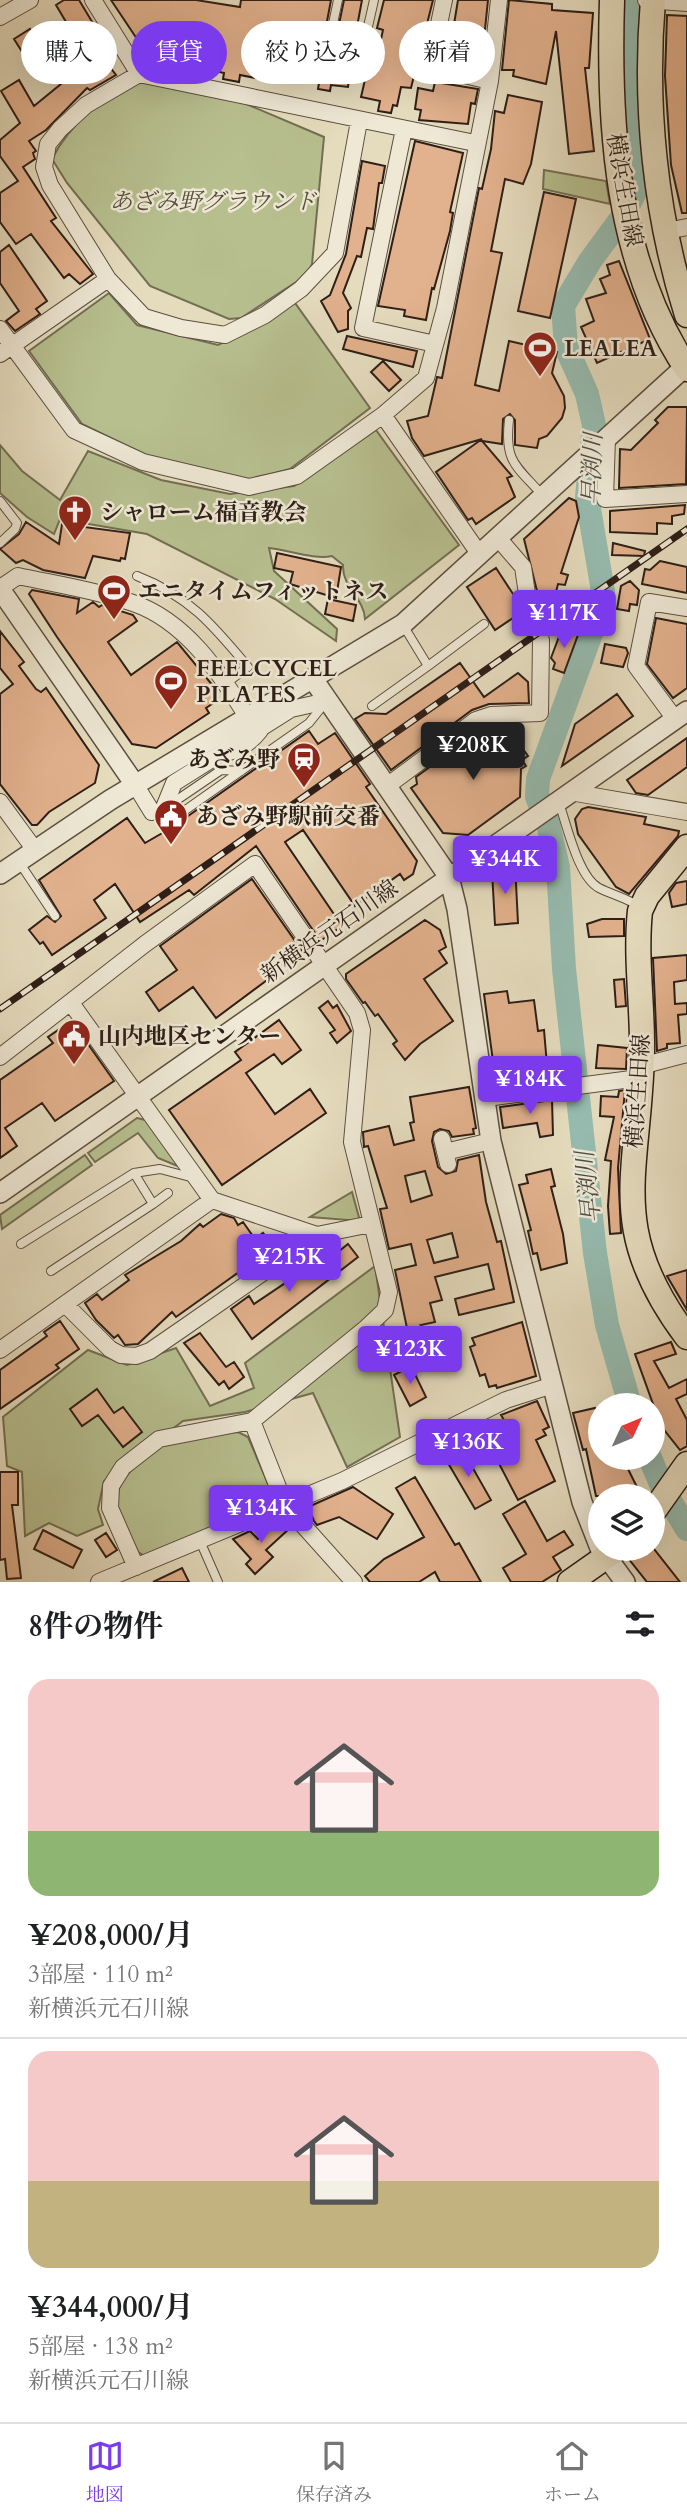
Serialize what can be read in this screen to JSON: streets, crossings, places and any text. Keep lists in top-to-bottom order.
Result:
{
  "streets": {
    "main road": ["横浜生田線"],
    "street": ["新横浜元石川線"]
  },
  "water": ["早渕川"],
  "parks": ["あざみ野グラウンド"],
  "places": {
    "sports": ["LEALEA", "エニタイムフィットネス", "FEELCYCEL PILATES"],
    "church": ["シャローム福音教会"],
    "station": ["あざみ野"],
    "public building": ["あざみ野駅前交番", "山内地区センター"]
  },
  "north": "top right",
  "page": {
    "chip": [
      "購入",
      "賃貸",
      "絞り込み",
      "新着"
    ],
    "price": [
      "¥117K",
      "¥208K",
      "¥344K",
      "¥184K",
      "¥215K",
      "¥123K",
      "¥136K",
      "¥134K"
    ],
    "heading": "8件の物件",
    "list": [
      {
        "name": "¥208,000/月",
        "note": "3部屋 · 110 m² · 新横浜元石川線"
      },
      {
        "name": "¥344,000/月",
        "note": "5部屋 · 138 m² · 新横浜元石川線"
      }
    ],
    "tabs": ["地図", "保存済み", "ホーム"]
  }
}
